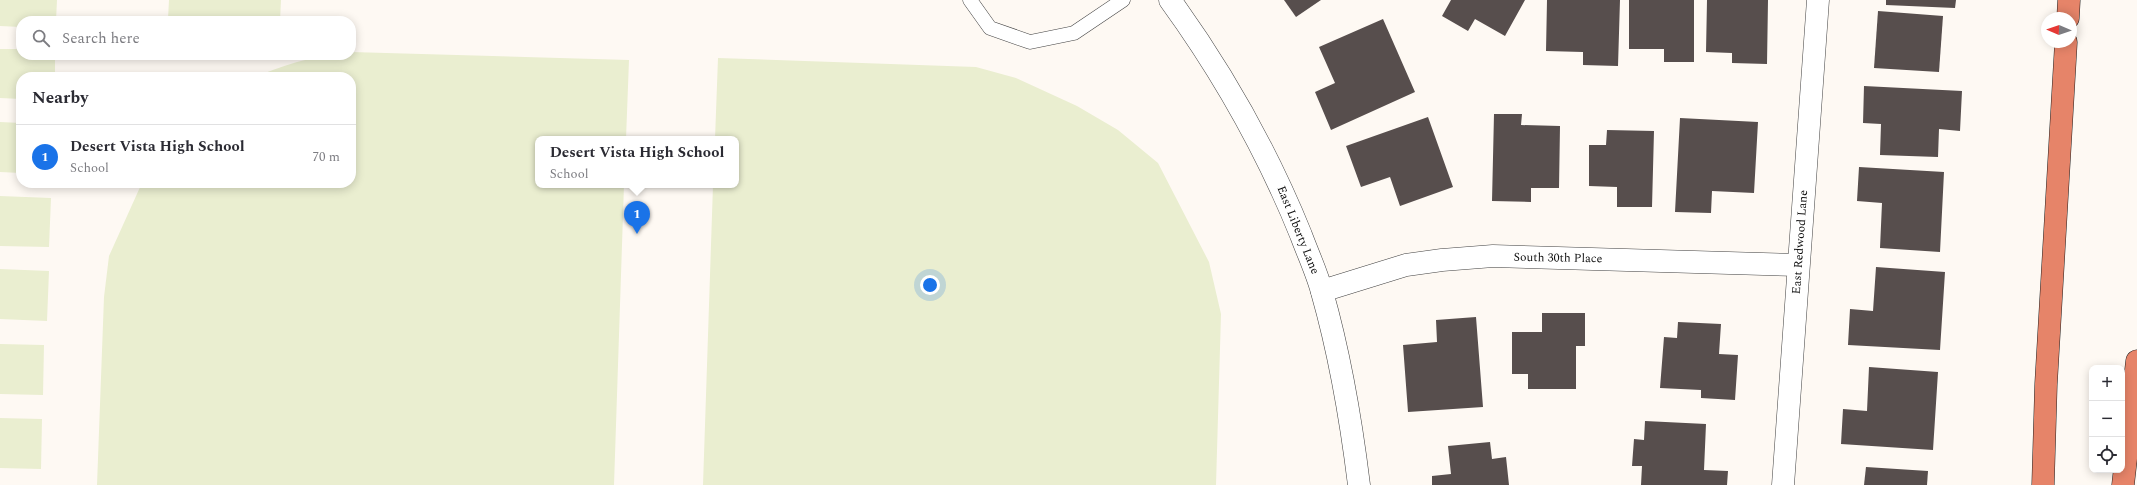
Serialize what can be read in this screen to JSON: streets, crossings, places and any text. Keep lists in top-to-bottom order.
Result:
{
  "streets": {
    "street": ["East Liberty Lane", "East Redwood Lane", "South 30th Place"]
  },
  "crossings": [
    ["East Liberty Lane", "South 30th Place"],
    ["East Redwood Lane", "South 30th Place"]
  ],
  "north": "left",
  "page": {
    "search": "Search here",
    "heading": "Nearby",
    "list": [
      {
        "mark": "1",
        "name": "Desert Vista High School",
        "note": "School",
        "value": "70 m"
      }
    ],
    "popup": ["Desert Vista High School", "School"],
    "pins": "1",
    "map_buttons": ["+", "−"]
  }
}
